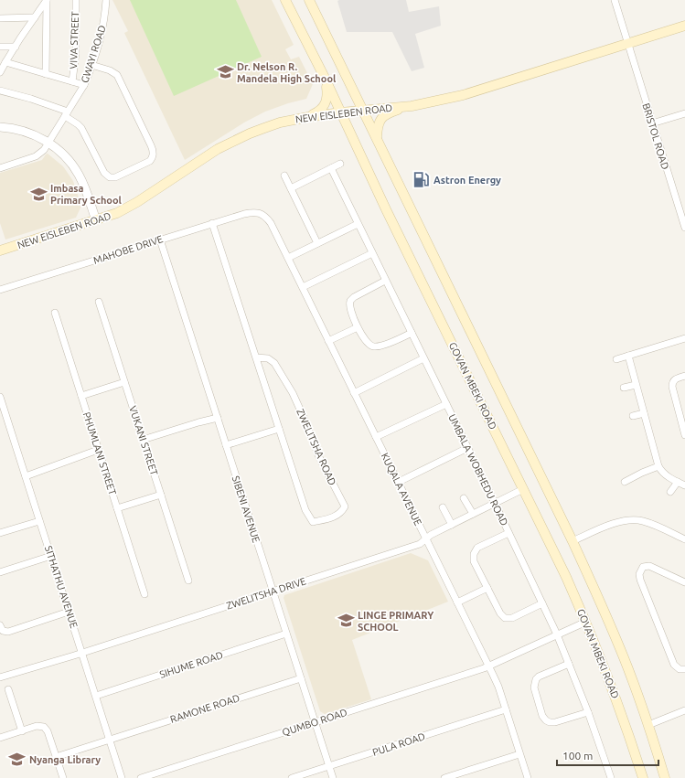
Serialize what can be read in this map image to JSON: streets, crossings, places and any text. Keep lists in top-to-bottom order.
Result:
{
  "streets": {
    "main road": ["NEW EISLEBEN ROAD", "GOVAN MBEKI ROAD"],
    "street": [
      "VIVA STREET",
      "GWAYI ROAD",
      "BRISTOL ROAD",
      "MAHOBE DRIVE",
      "VUKANI STREET",
      "ZWELITSHA ROAD",
      "PHUMLANI STREET",
      "UMBALA WOBHEDU ROAD",
      "KUQALA AVENUE",
      "SIBENI AVENUE",
      "SITHATHU AVENUE",
      "ZWELITSHA DRIVE",
      "SIHUME ROAD",
      "RAMONE ROAD",
      "QUMBO ROAD",
      "PULA ROAD"
    ]
  },
  "crossings": [
    ["NEW EISLEBEN ROAD", "BRISTOL ROAD"],
    ["NEW EISLEBEN ROAD", "GOVAN MBEKI ROAD"],
    ["MAHOBE DRIVE", "ZWELITSHA ROAD"],
    ["MAHOBE DRIVE", "KUQALA AVENUE"],
    ["MAHOBE DRIVE", "SIBENI AVENUE"],
    ["GOVAN MBEKI ROAD", "ZWELITSHA DRIVE"],
    ["GOVAN MBEKI ROAD", "QUMBO ROAD"],
    ["UMBALA WOBHEDU ROAD", "ZWELITSHA DRIVE"],
    ["UMBALA WOBHEDU ROAD", "QUMBO ROAD"],
    ["KUQALA AVENUE", "ZWELITSHA DRIVE"],
    ["KUQALA AVENUE", "QUMBO ROAD"],
    ["KUQALA AVENUE", "PULA ROAD"],
    ["SIBENI AVENUE", "ZWELITSHA DRIVE"],
    ["SIBENI AVENUE", "SIHUME ROAD"],
    ["SIBENI AVENUE", "RAMONE ROAD"],
    ["SIBENI AVENUE", "QUMBO ROAD"],
    ["SIBENI AVENUE", "PULA ROAD"],
    ["SITHATHU AVENUE", "ZWELITSHA DRIVE"],
    ["SITHATHU AVENUE", "SIHUME ROAD"],
    ["SITHATHU AVENUE", "RAMONE ROAD"]
  ],
  "places": {
    "school or university": [
      "Dr. Nelson R. Mandela High School",
      "Imbasa Primary School",
      "LINGE PRIMARY SCHOOL",
      "Nyanga Library"
    ],
    "fuel station": ["Astron Energy"]
  },
  "scale_bar": "100 m"
}
